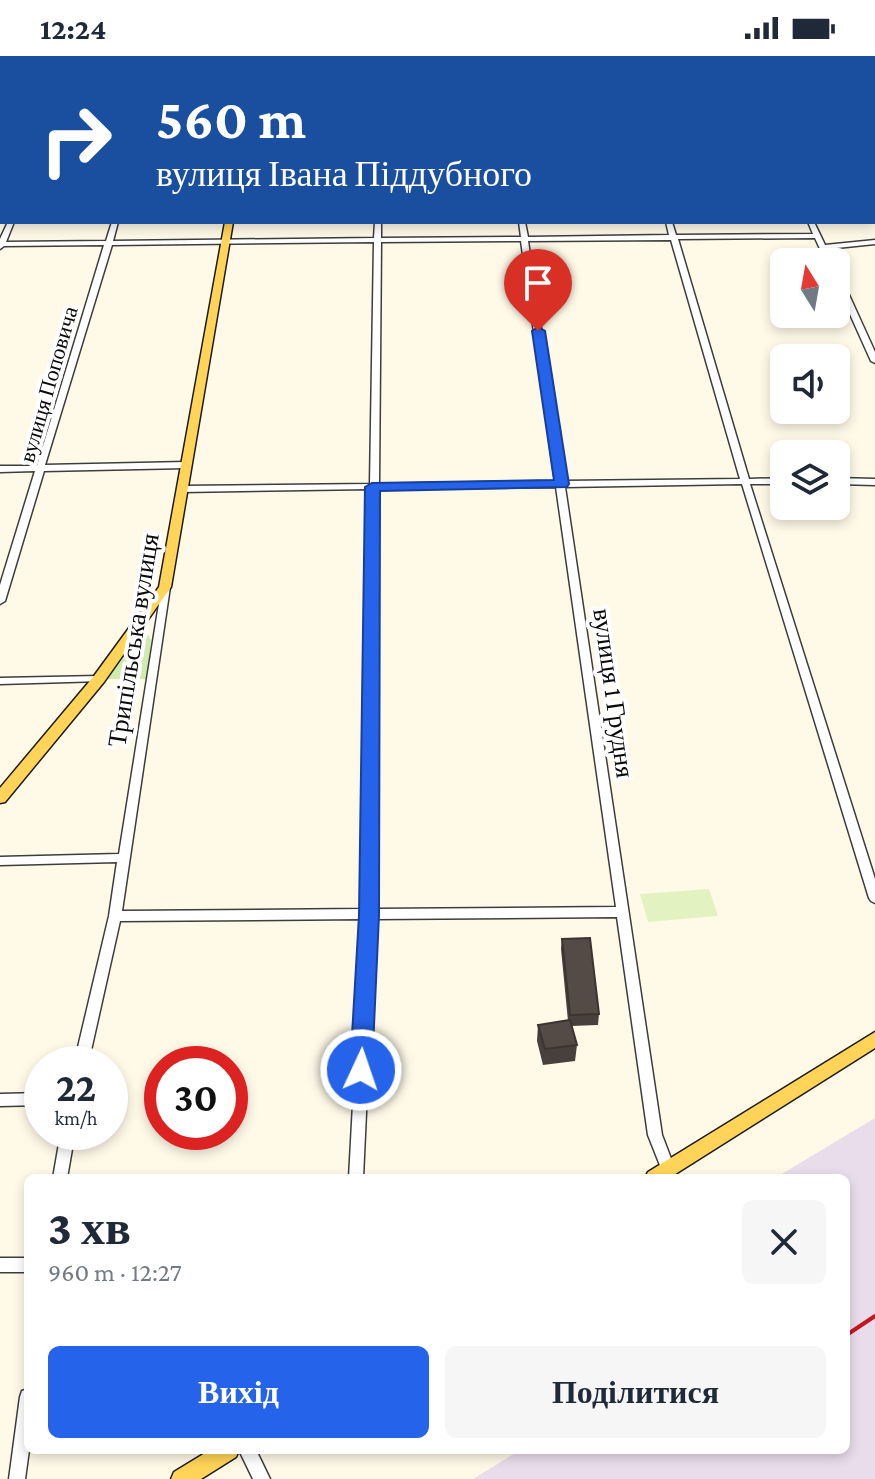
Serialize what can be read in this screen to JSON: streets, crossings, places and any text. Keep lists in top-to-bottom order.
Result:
{
  "streets": {
    "main road": ["Трипільська вулиця"],
    "street": ["вулиця Поповича", "вулиця 1 Грудня"]
  },
  "north": "top",
  "page": {
    "status": "12:24",
    "turn": ["560 m", "вулиця Івана Піддубного"],
    "speed": "22 km/h",
    "limit": "30",
    "heading": ["3 хв", "960 m · 12:27"],
    "buttons": ["Вихід", "Поділитися"]
  }
}
